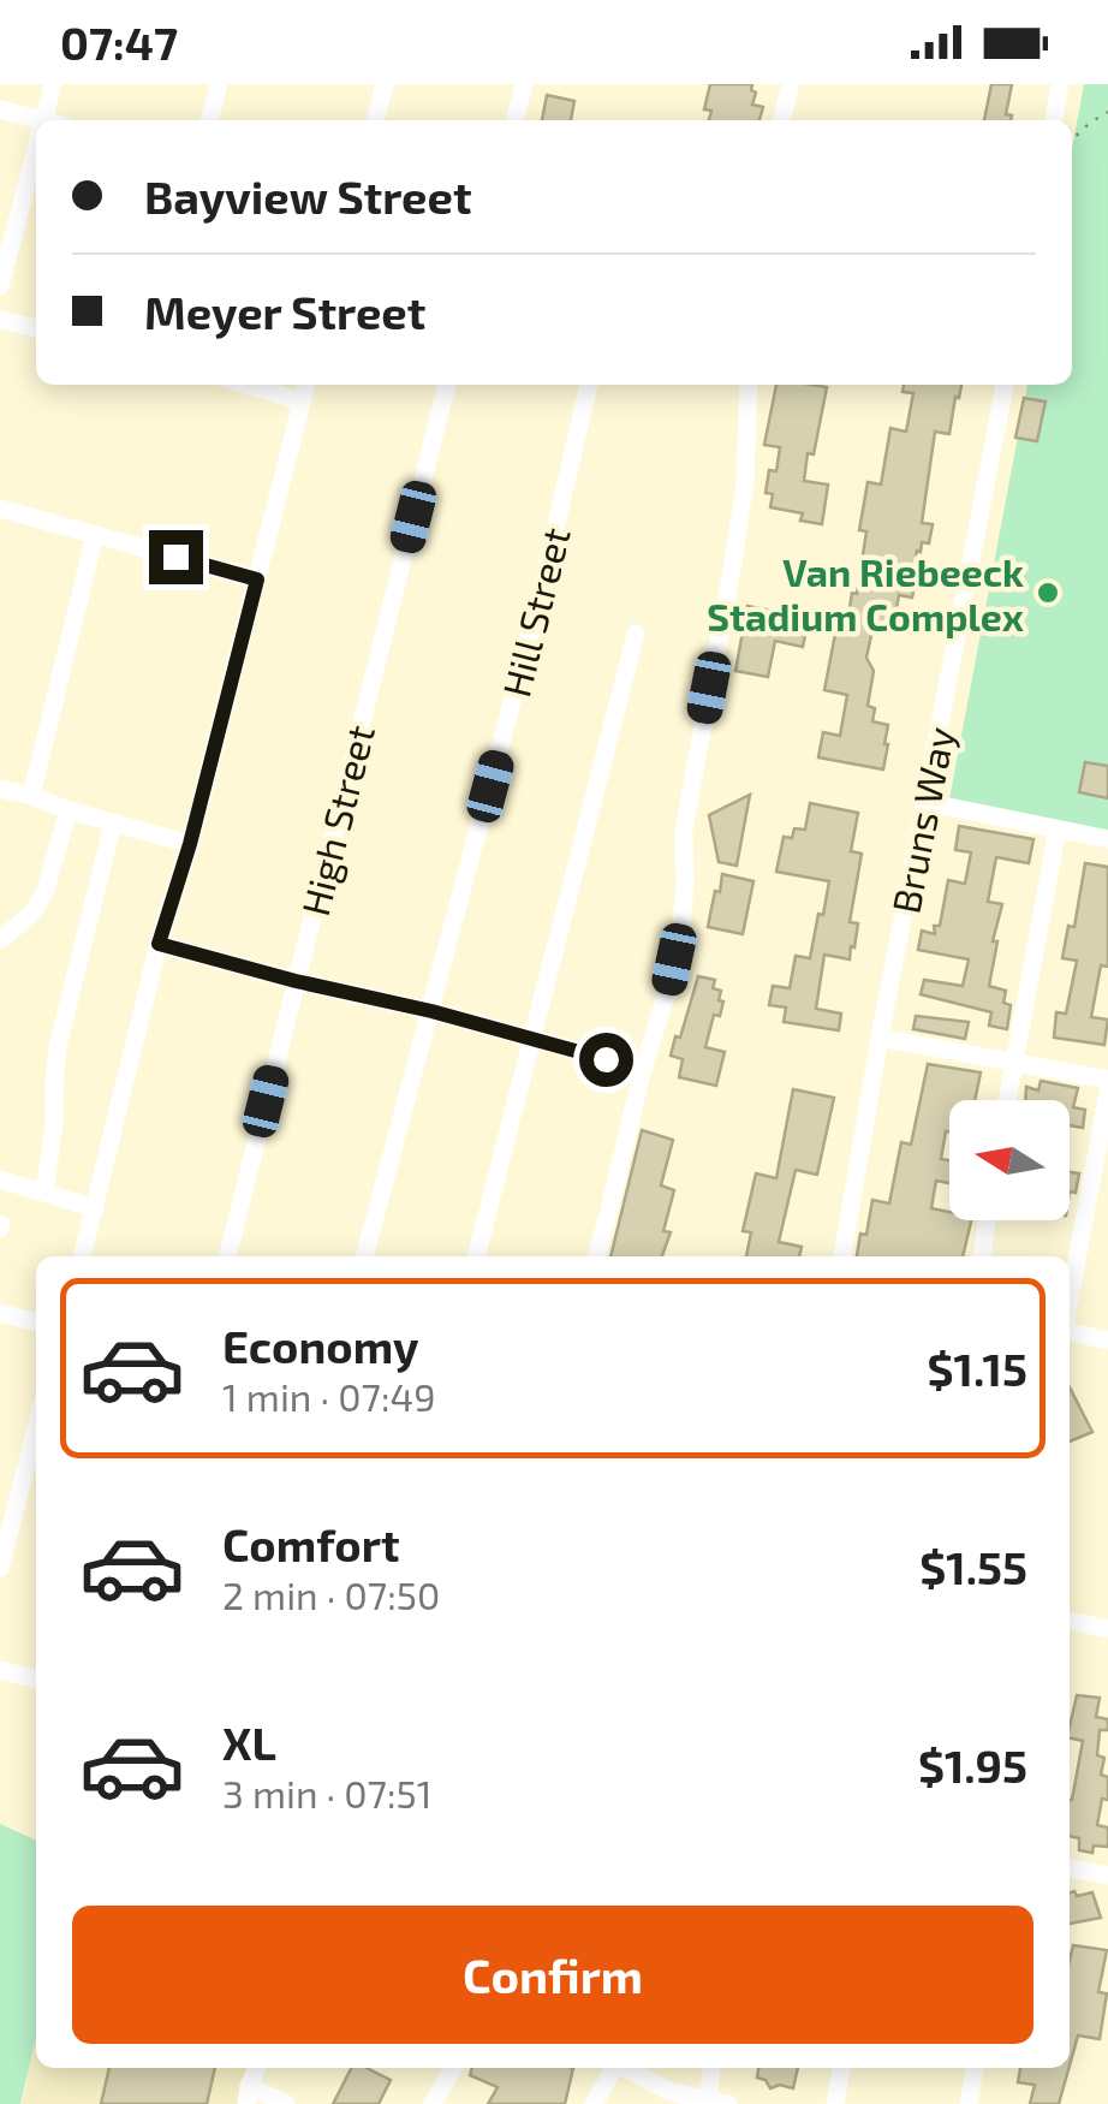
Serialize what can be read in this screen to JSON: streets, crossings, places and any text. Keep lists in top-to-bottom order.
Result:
{
  "streets": {
    "street": ["Hill Street", "High Street", "Bruns Way"]
  },
  "places": ["Van Riebeeck Stadium Complex"],
  "north": "left",
  "page": {
    "status": "07:47",
    "banner": ["Bayview Street", "Meyer Street"],
    "list": [
      {
        "name": "Economy",
        "note": "1 min · 07:49",
        "value": "$1.15"
      },
      {
        "name": "Comfort",
        "note": "2 min · 07:50",
        "value": "$1.55"
      },
      {
        "name": "XL",
        "note": "3 min · 07:51",
        "value": "$1.95"
      }
    ],
    "buttons": "Confirm"
  }
}
